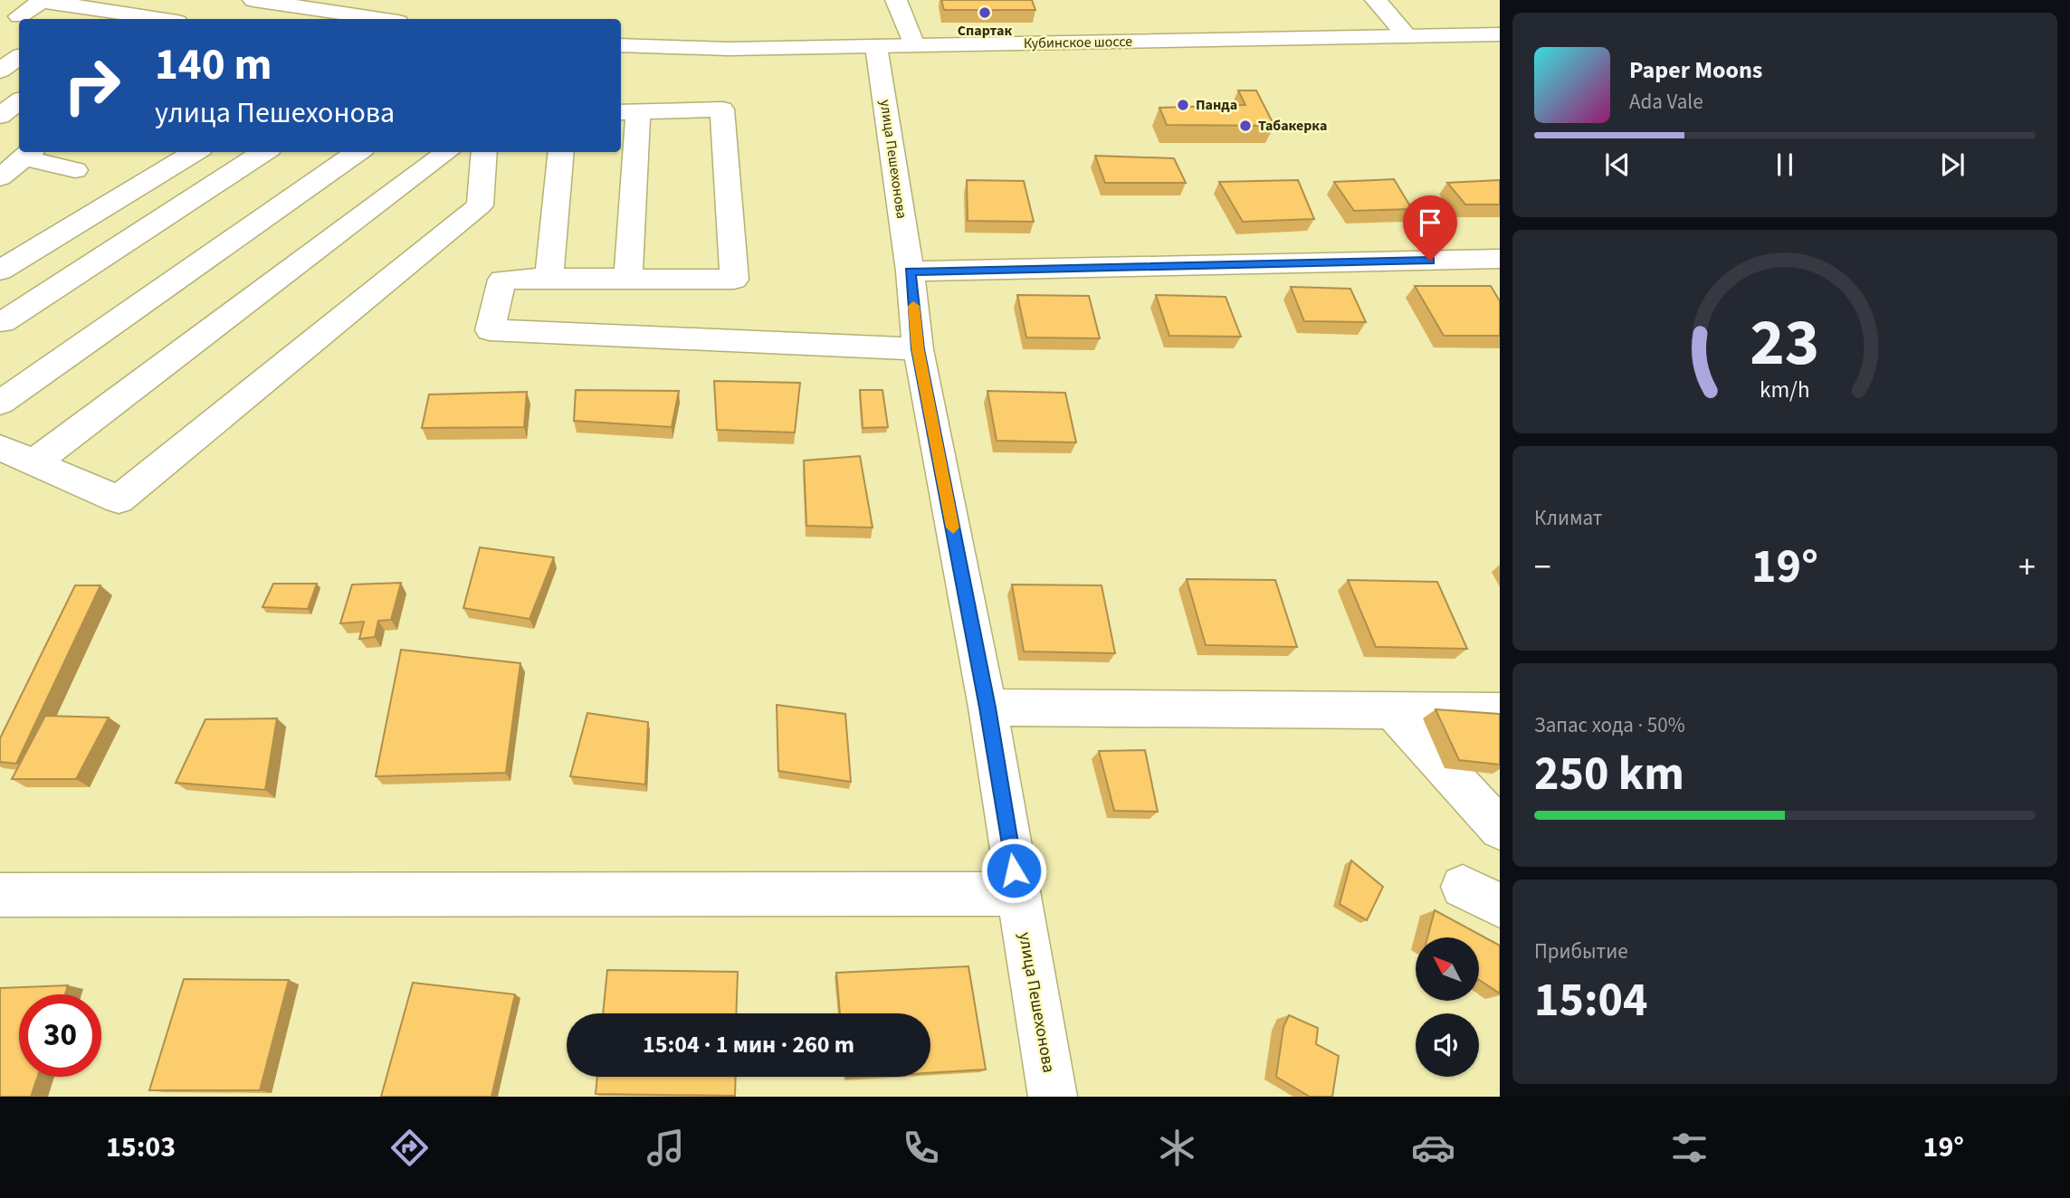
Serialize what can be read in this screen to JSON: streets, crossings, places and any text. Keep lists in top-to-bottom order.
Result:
{
  "streets": {
    "street": ["Кубинское шоссе", "улица Пешехонова"]
  },
  "crossings": [
    ["Кубинское шоссе", "улица Пешехонова"]
  ],
  "places": ["Спартак", "Панда", "Табакерка"],
  "north": "top left",
  "page": {
    "turn": ["140 m", "улица Пешехонова"],
    "song": ["Paper Moons", "Ada Vale"],
    "tile": [
      "Климат",
      ["Запас хода · 50%", "250 km"],
      ["Прибытие", "15:04"]
    ],
    "heat": ["−", "19°", "+"],
    "limit": "30",
    "trip": "15:04 · 1 мин · 260 m",
    "tabs": ["15:03", "19°"],
    "gauge": ["23", "km/h"]
  }
}
